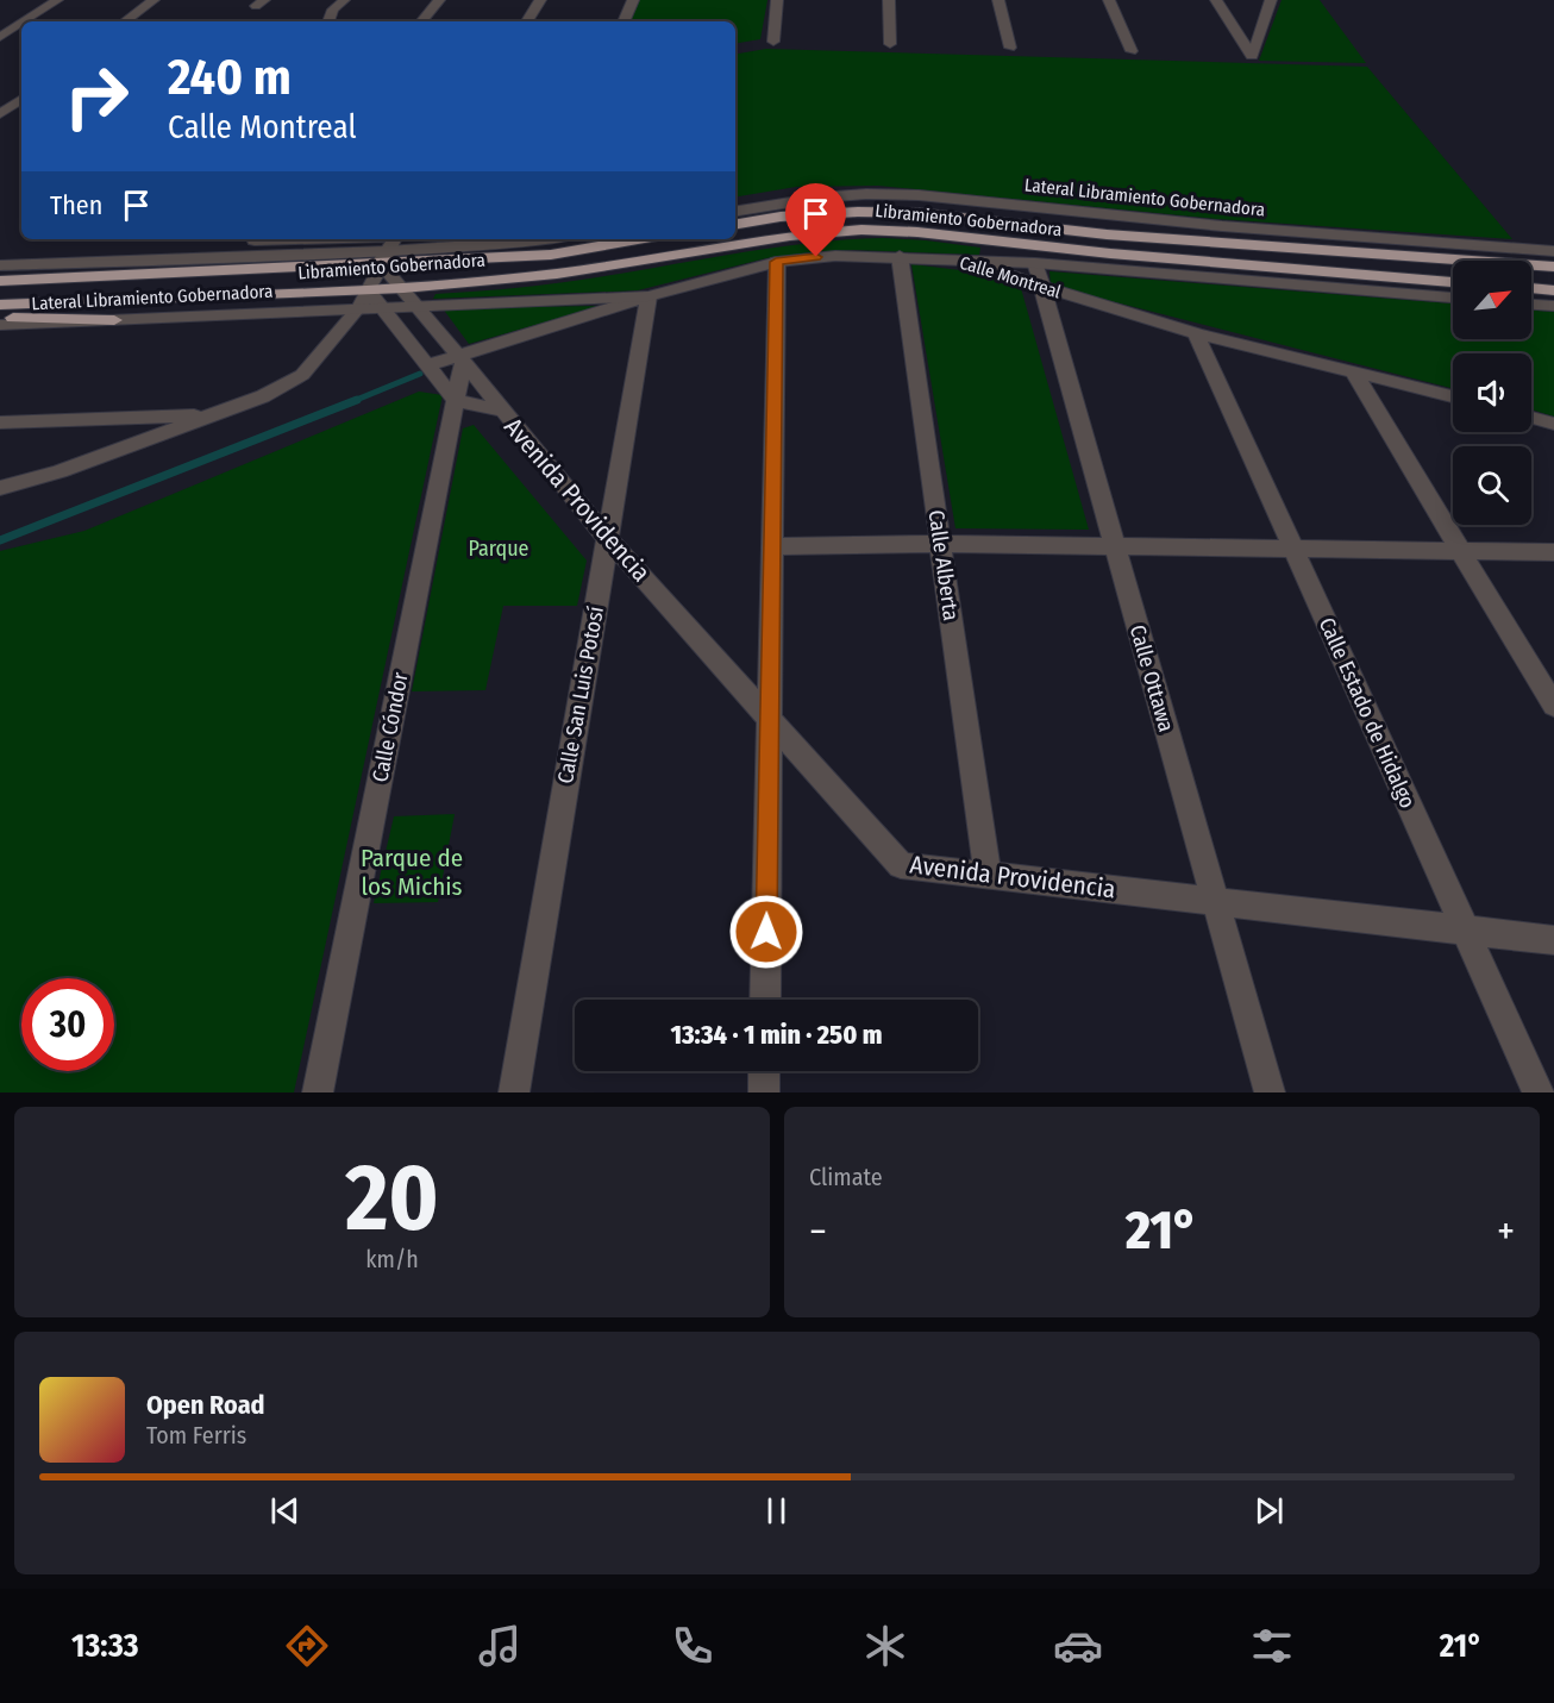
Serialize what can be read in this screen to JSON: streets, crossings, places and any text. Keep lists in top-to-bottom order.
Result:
{
  "streets": {
    "highway": ["Libramiento Gobernadora"],
    "street": [
      "Lateral Libramiento Gobernadora",
      "Calle Montreal",
      "Avenida Providencia",
      "Calle Alberta",
      "Calle Ottawa",
      "Calle San Luis Potosí",
      "Calle Estado de Hidalgo",
      "Calle Cóndor"
    ]
  },
  "crossings": [
    ["Lateral Libramiento Gobernadora", "Libramiento Gobernadora"],
    ["Lateral Libramiento Gobernadora", "Calle Montreal"],
    ["Lateral Libramiento Gobernadora", "Avenida Providencia"],
    ["Lateral Libramiento Gobernadora", "Calle San Luis Potosí"],
    ["Libramiento Gobernadora", "Avenida Providencia"],
    ["Calle Montreal", "Avenida Providencia"],
    ["Calle Montreal", "Calle Alberta"],
    ["Calle Montreal", "Calle Ottawa"],
    ["Calle Montreal", "Calle San Luis Potosí"],
    ["Calle Montreal", "Calle Estado de Hidalgo"],
    ["Calle Montreal", "Calle Cóndor"],
    ["Avenida Providencia", "Calle Alberta"],
    ["Avenida Providencia", "Calle Ottawa"],
    ["Avenida Providencia", "Calle San Luis Potosí"],
    ["Avenida Providencia", "Calle Estado de Hidalgo"],
    ["Avenida Providencia", "Calle Cóndor"]
  ],
  "parks": ["Parque", "Parque de los Michis"],
  "north": "top right",
  "page": {
    "turn": ["240 m", "Calle Montreal"],
    "then": "Then",
    "limit": "30",
    "trip": "13:34 · 1 min · 250 m",
    "tile": [
      ["20", "km/h"],
      "Climate"
    ],
    "heat": ["−", "21°", "+"],
    "song": ["Open Road", "Tom Ferris"],
    "tabs": ["13:33", "21°"]
  }
}
